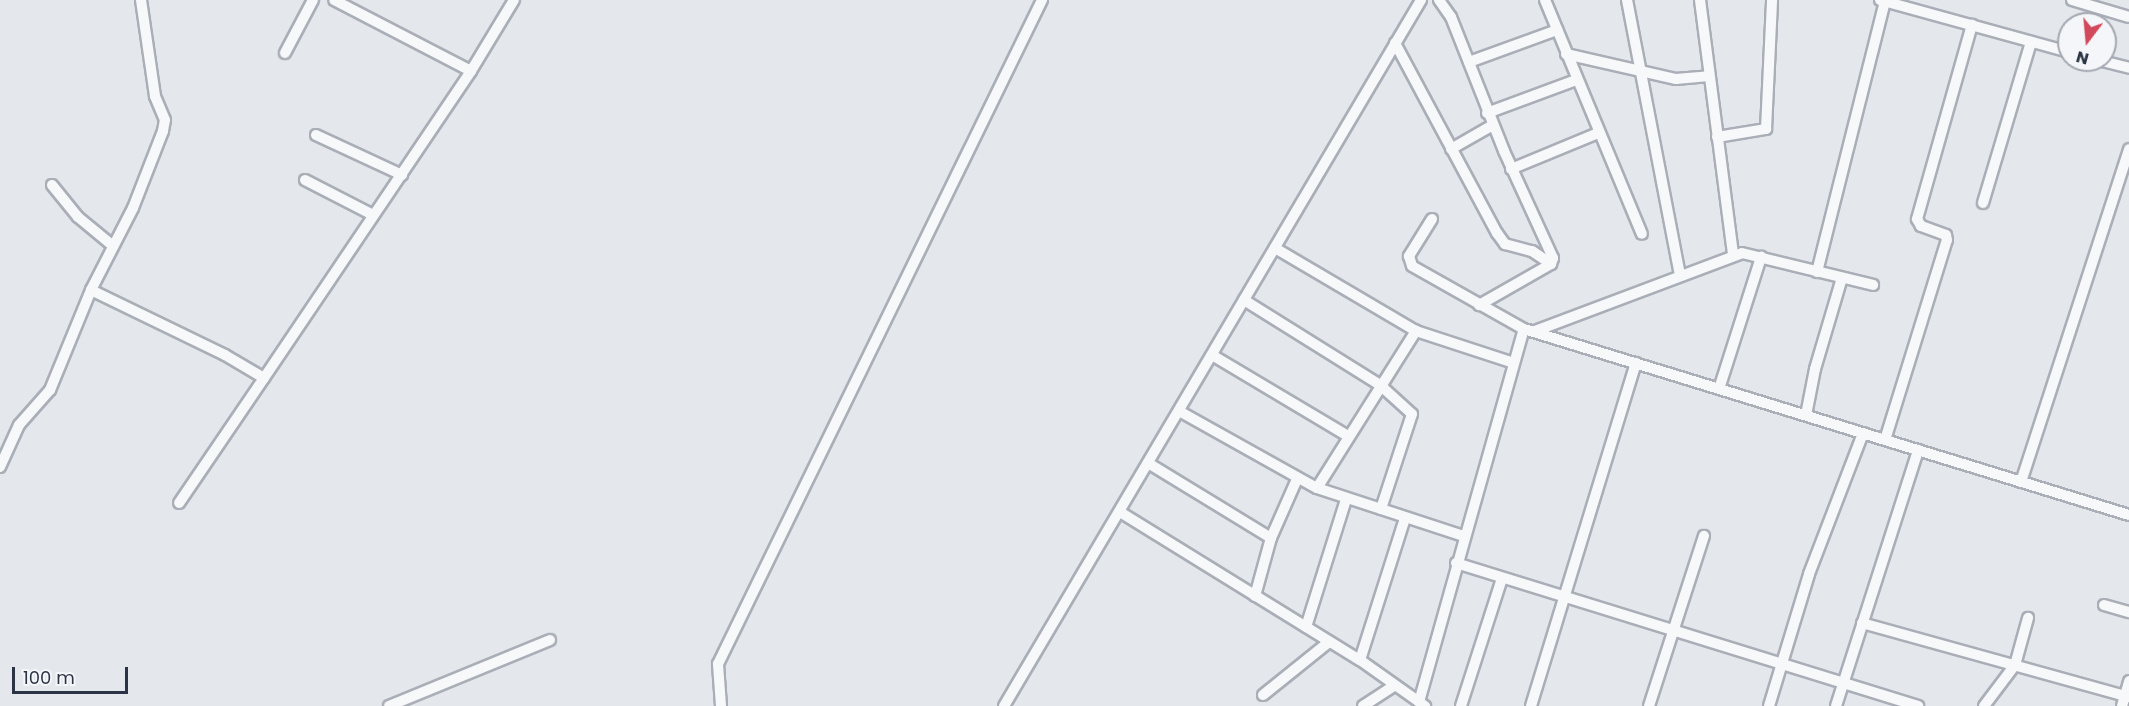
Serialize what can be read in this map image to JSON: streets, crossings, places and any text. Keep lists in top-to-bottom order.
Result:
{
  "scale_bar": "100 m",
  "north": "bottom"
}
